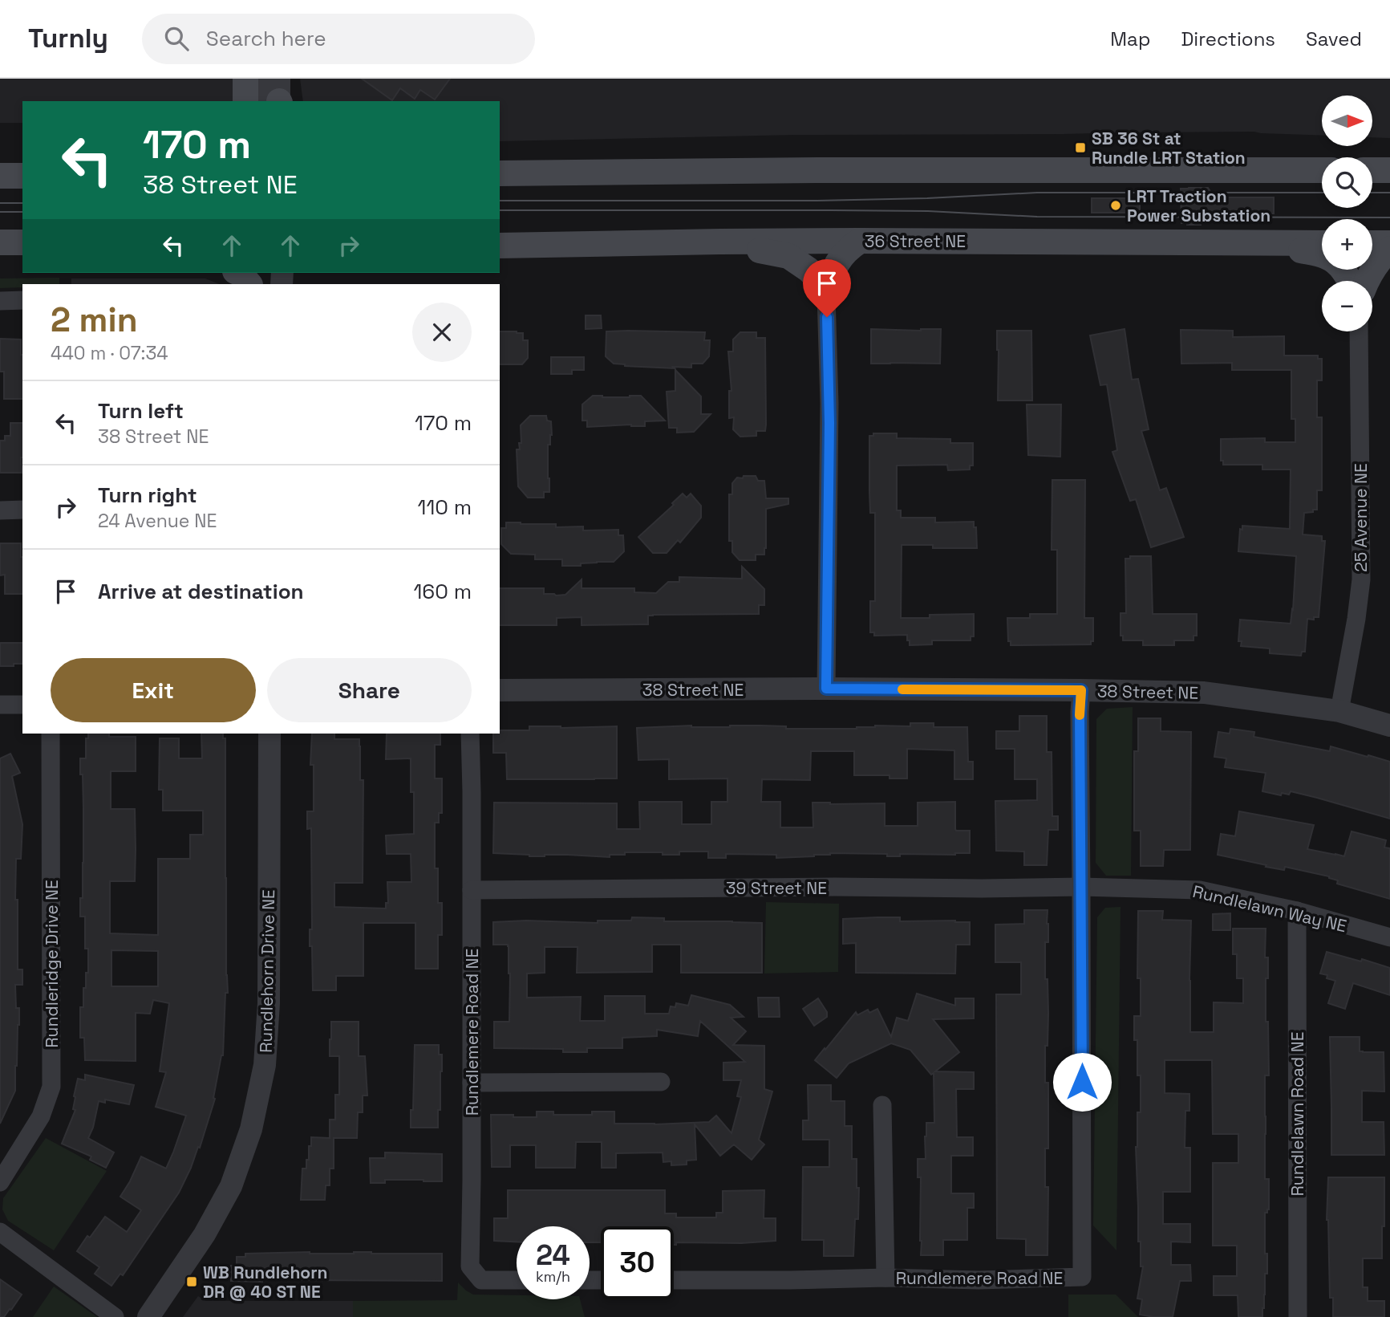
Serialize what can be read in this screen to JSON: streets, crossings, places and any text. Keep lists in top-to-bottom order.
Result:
{
  "streets": {
    "main road": ["36 Street NE"],
    "street": [
      "25 Avenue NE",
      "38 Street NE",
      "39 Street NE",
      "Rundlelawn Way NE",
      "Rundleridge Drive NE",
      "Rundlehorn Drive NE",
      "Rundlemere Road NE",
      "Rundlelawn Road NE"
    ]
  },
  "crossings": [
    ["25 Avenue NE", "38 Street NE"],
    ["38 Street NE", "Rundlemere Road NE"],
    ["39 Street NE", "Rundlelawn Way NE"],
    ["39 Street NE", "Rundlemere Road NE"],
    ["Rundlelawn Way NE", "Rundlemere Road NE"],
    ["Rundlelawn Way NE", "Rundlelawn Road NE"]
  ],
  "places": {
    "transit": ["SB 36 St at Rundle LRT Station", "WB Rundlehorn DR @ 40 ST NE"],
    "other": ["LRT Traction Power Substation"]
  },
  "north": "right",
  "page": {
    "header": "Turnly",
    "search": "Search here",
    "nav": ["Map", "Directions", "Saved"],
    "map_buttons": ["+", "−"],
    "turn": ["170 m", "38 Street NE"],
    "heading": ["2 min", "440 m · 07:34"],
    "list": [
      {
        "name": "Turn left",
        "note": "38 Street NE",
        "value": "170 m"
      },
      {
        "name": "Turn right",
        "note": "24 Avenue NE",
        "value": "110 m"
      },
      {
        "name": "Arrive at destination",
        "value": "160 m"
      }
    ],
    "buttons": ["Exit", "Share"],
    "speed": "24 km/h",
    "limit": "30"
  }
}
